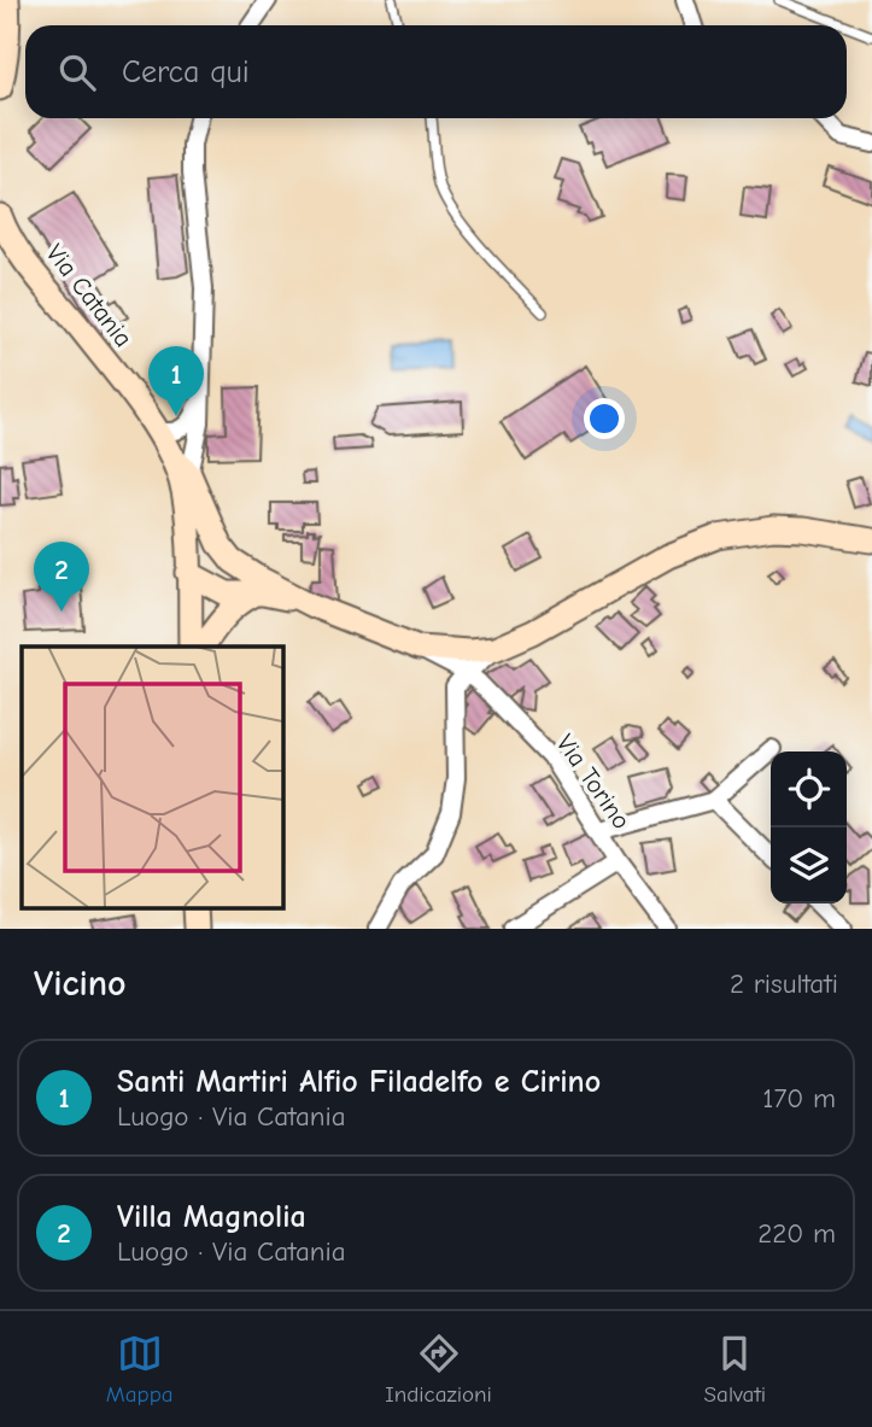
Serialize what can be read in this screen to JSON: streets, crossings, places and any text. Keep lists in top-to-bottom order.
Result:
{
  "streets": {
    "street": ["Via Catania", "Via Torino"]
  },
  "page": {
    "search": "Cerca qui",
    "pins": ["1", "2"],
    "heading": ["Vicino", "2 risultati"],
    "list": [
      {
        "mark": "1",
        "name": "Santi Martiri Alfio Filadelfo e Cirino",
        "note": "Luogo · Via Catania",
        "value": "170 m"
      },
      {
        "mark": "2",
        "name": "Villa Magnolia",
        "note": "Luogo · Via Catania",
        "value": "220 m"
      }
    ],
    "nav": ["Mappa", "Indicazioni", "Salvati"]
  }
}
